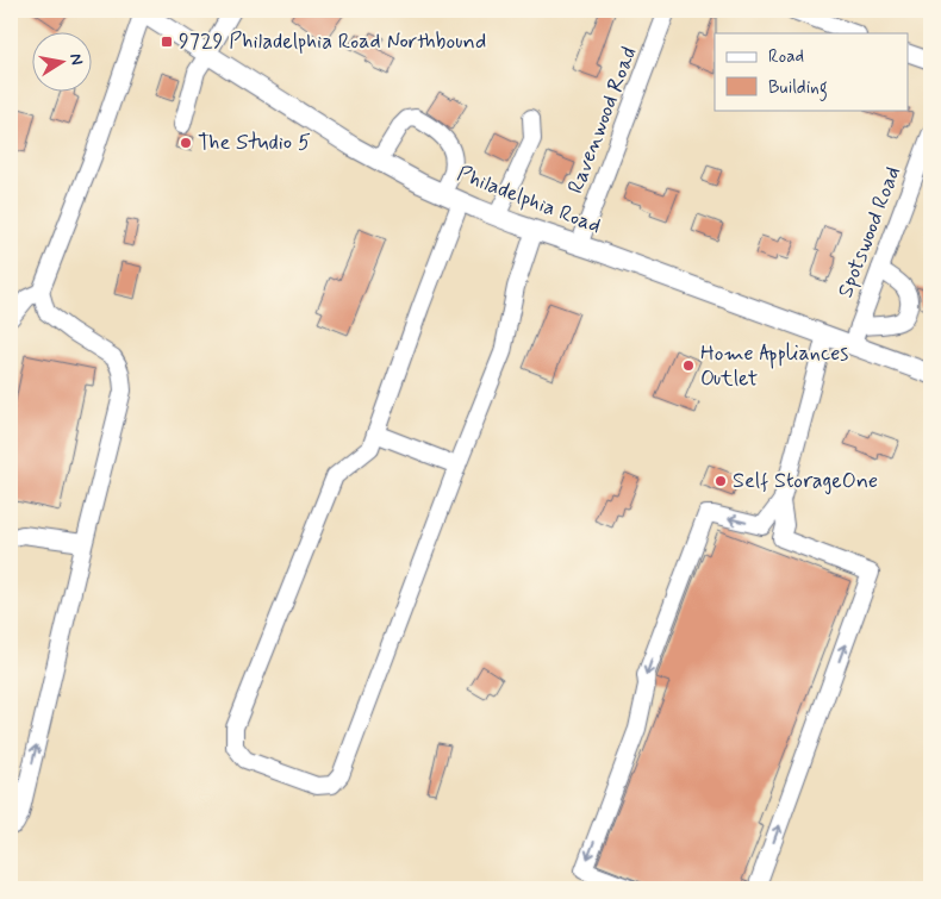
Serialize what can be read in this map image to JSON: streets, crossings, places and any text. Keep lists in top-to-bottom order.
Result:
{
  "streets": {
    "main road": ["Philadelphia Road"],
    "street": ["Ravenwood Road", "Spotswood Road"]
  },
  "crossings": [
    ["Ravenwood Road", "Philadelphia Road"],
    ["Philadelphia Road", "Spotswood Road"]
  ],
  "places": {
    "transit": ["9729 Philadelphia Road Northbound"],
    "other": ["The Studio 5", "Home Appliances Outlet", "Self StorageOne"]
  },
  "legend": ["Road", "Building"],
  "north": "right"
}
